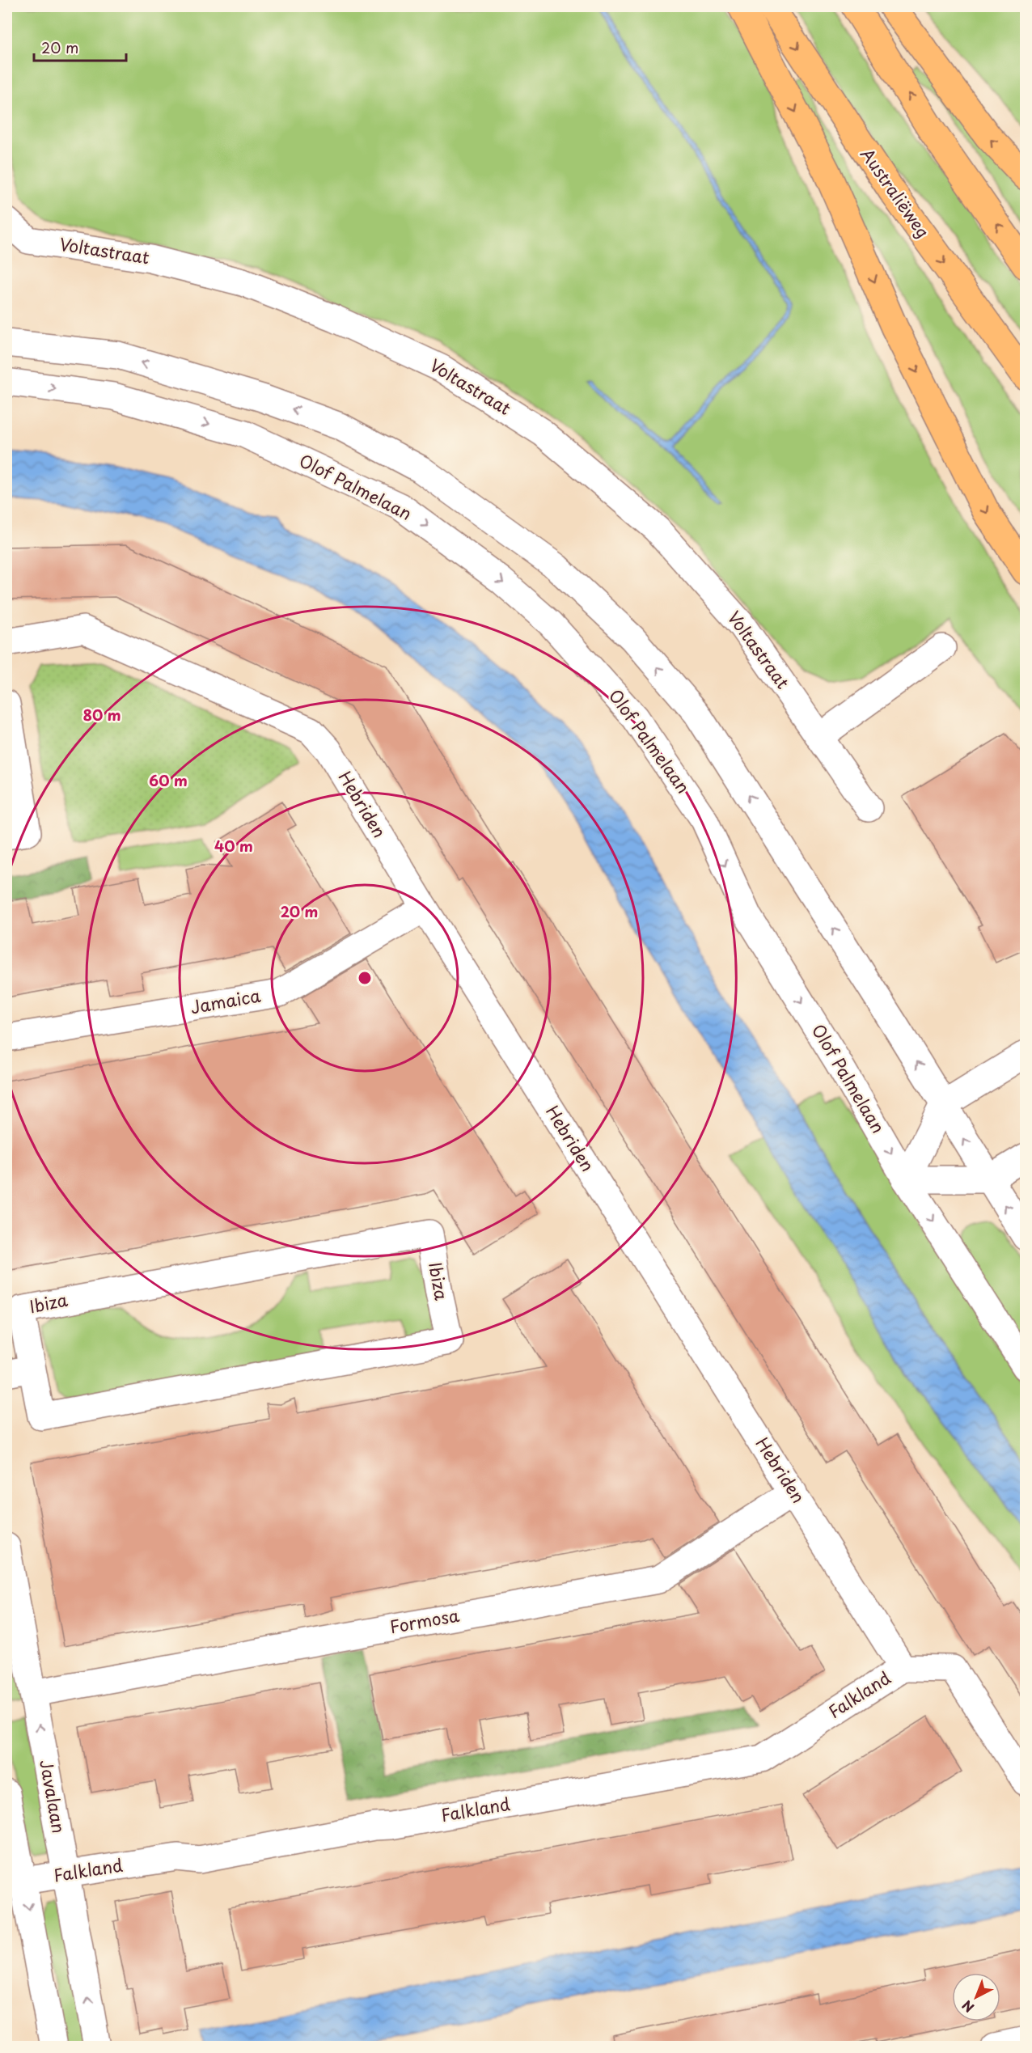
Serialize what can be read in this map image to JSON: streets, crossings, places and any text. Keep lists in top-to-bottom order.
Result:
{
  "streets": {
    "main road": ["Australiëweg"],
    "street": [
      "Voltastraat",
      "Olof Palmelaan",
      "Hebriden",
      "Jamaica",
      "Ibiza",
      "Formosa",
      "Falkland",
      "Javalaan"
    ]
  },
  "crossings": [
    ["Hebriden", "Jamaica"],
    ["Hebriden", "Formosa"],
    ["Hebriden", "Falkland"],
    ["Formosa", "Javalaan"],
    ["Falkland", "Javalaan"]
  ],
  "scale_bar": "20 m",
  "north": "bottom left",
  "rings": [
    "80 m",
    "60 m",
    "40 m",
    "20 m"
  ]
}
